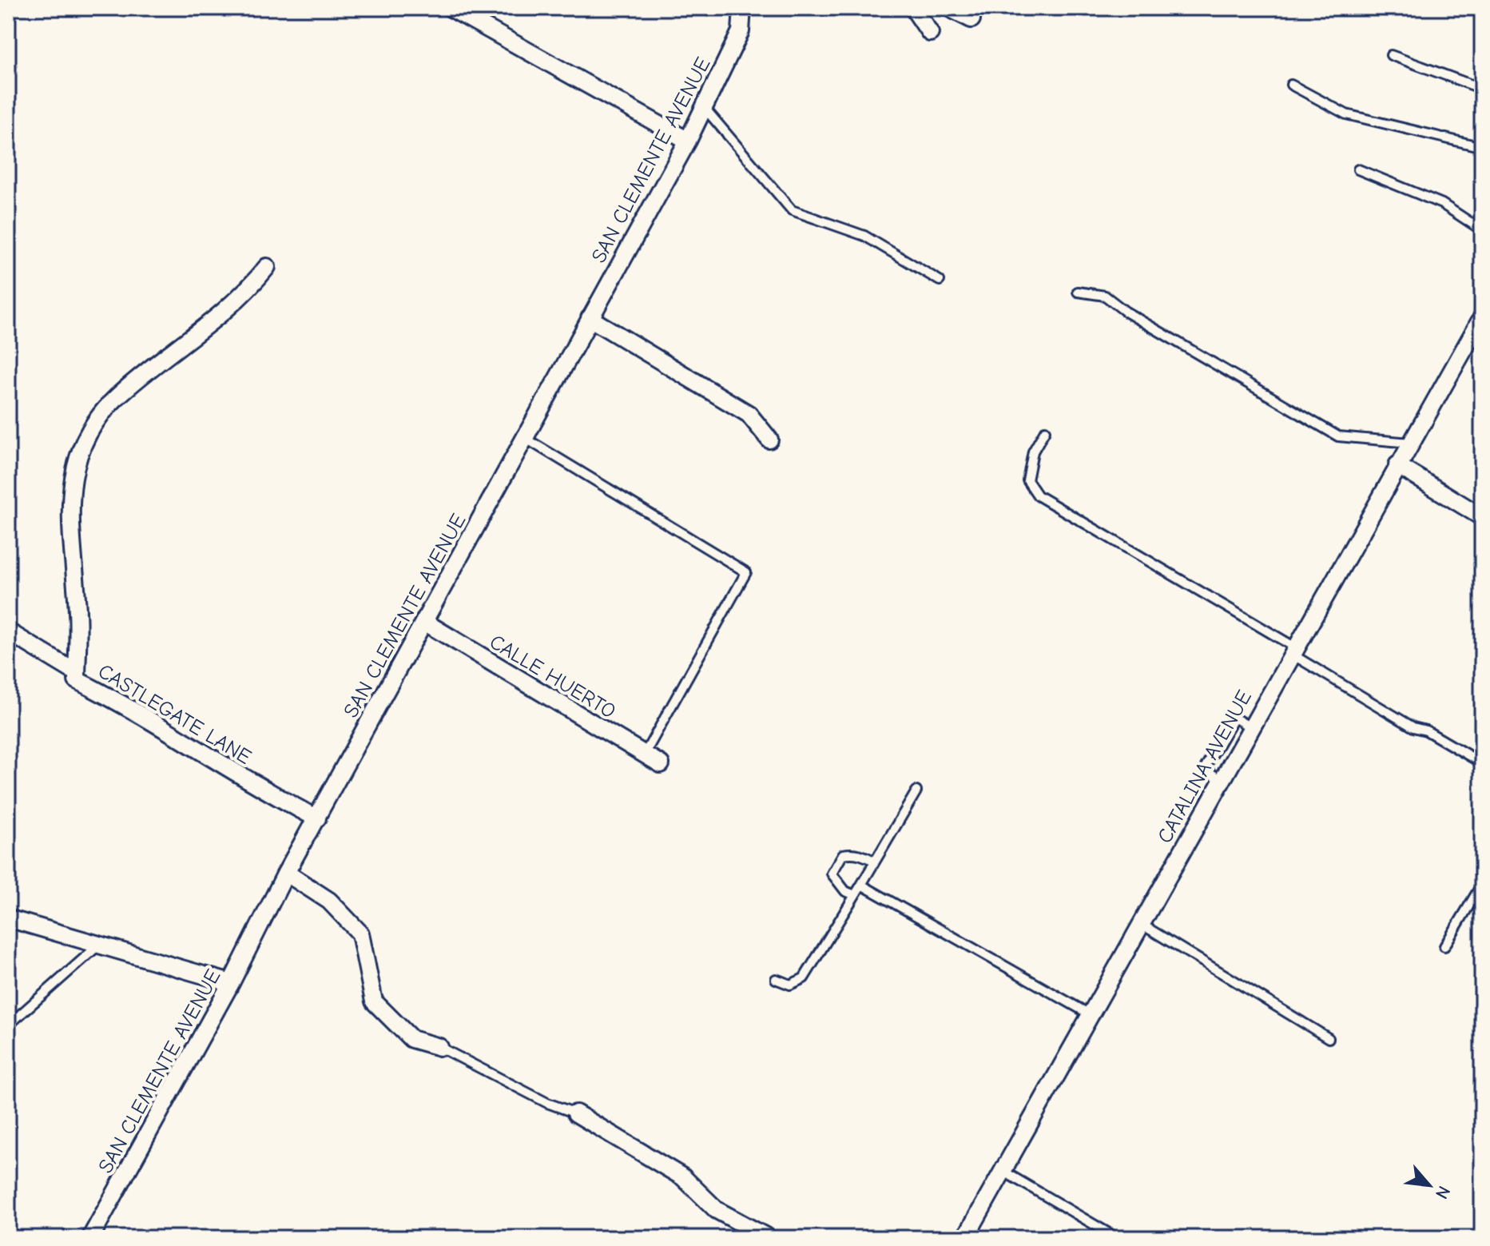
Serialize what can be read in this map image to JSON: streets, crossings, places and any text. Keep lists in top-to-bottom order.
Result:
{
  "streets": {
    "street": [
      "SAN CLEMENTE AVENUE",
      "CALLE HUERTO",
      "CASTLEGATE LANE",
      "CATALINA AVENUE"
    ]
  },
  "crossings": [
    ["SAN CLEMENTE AVENUE", "CALLE HUERTO"],
    ["SAN CLEMENTE AVENUE", "CASTLEGATE LANE"]
  ],
  "north": "bottom right"
}
